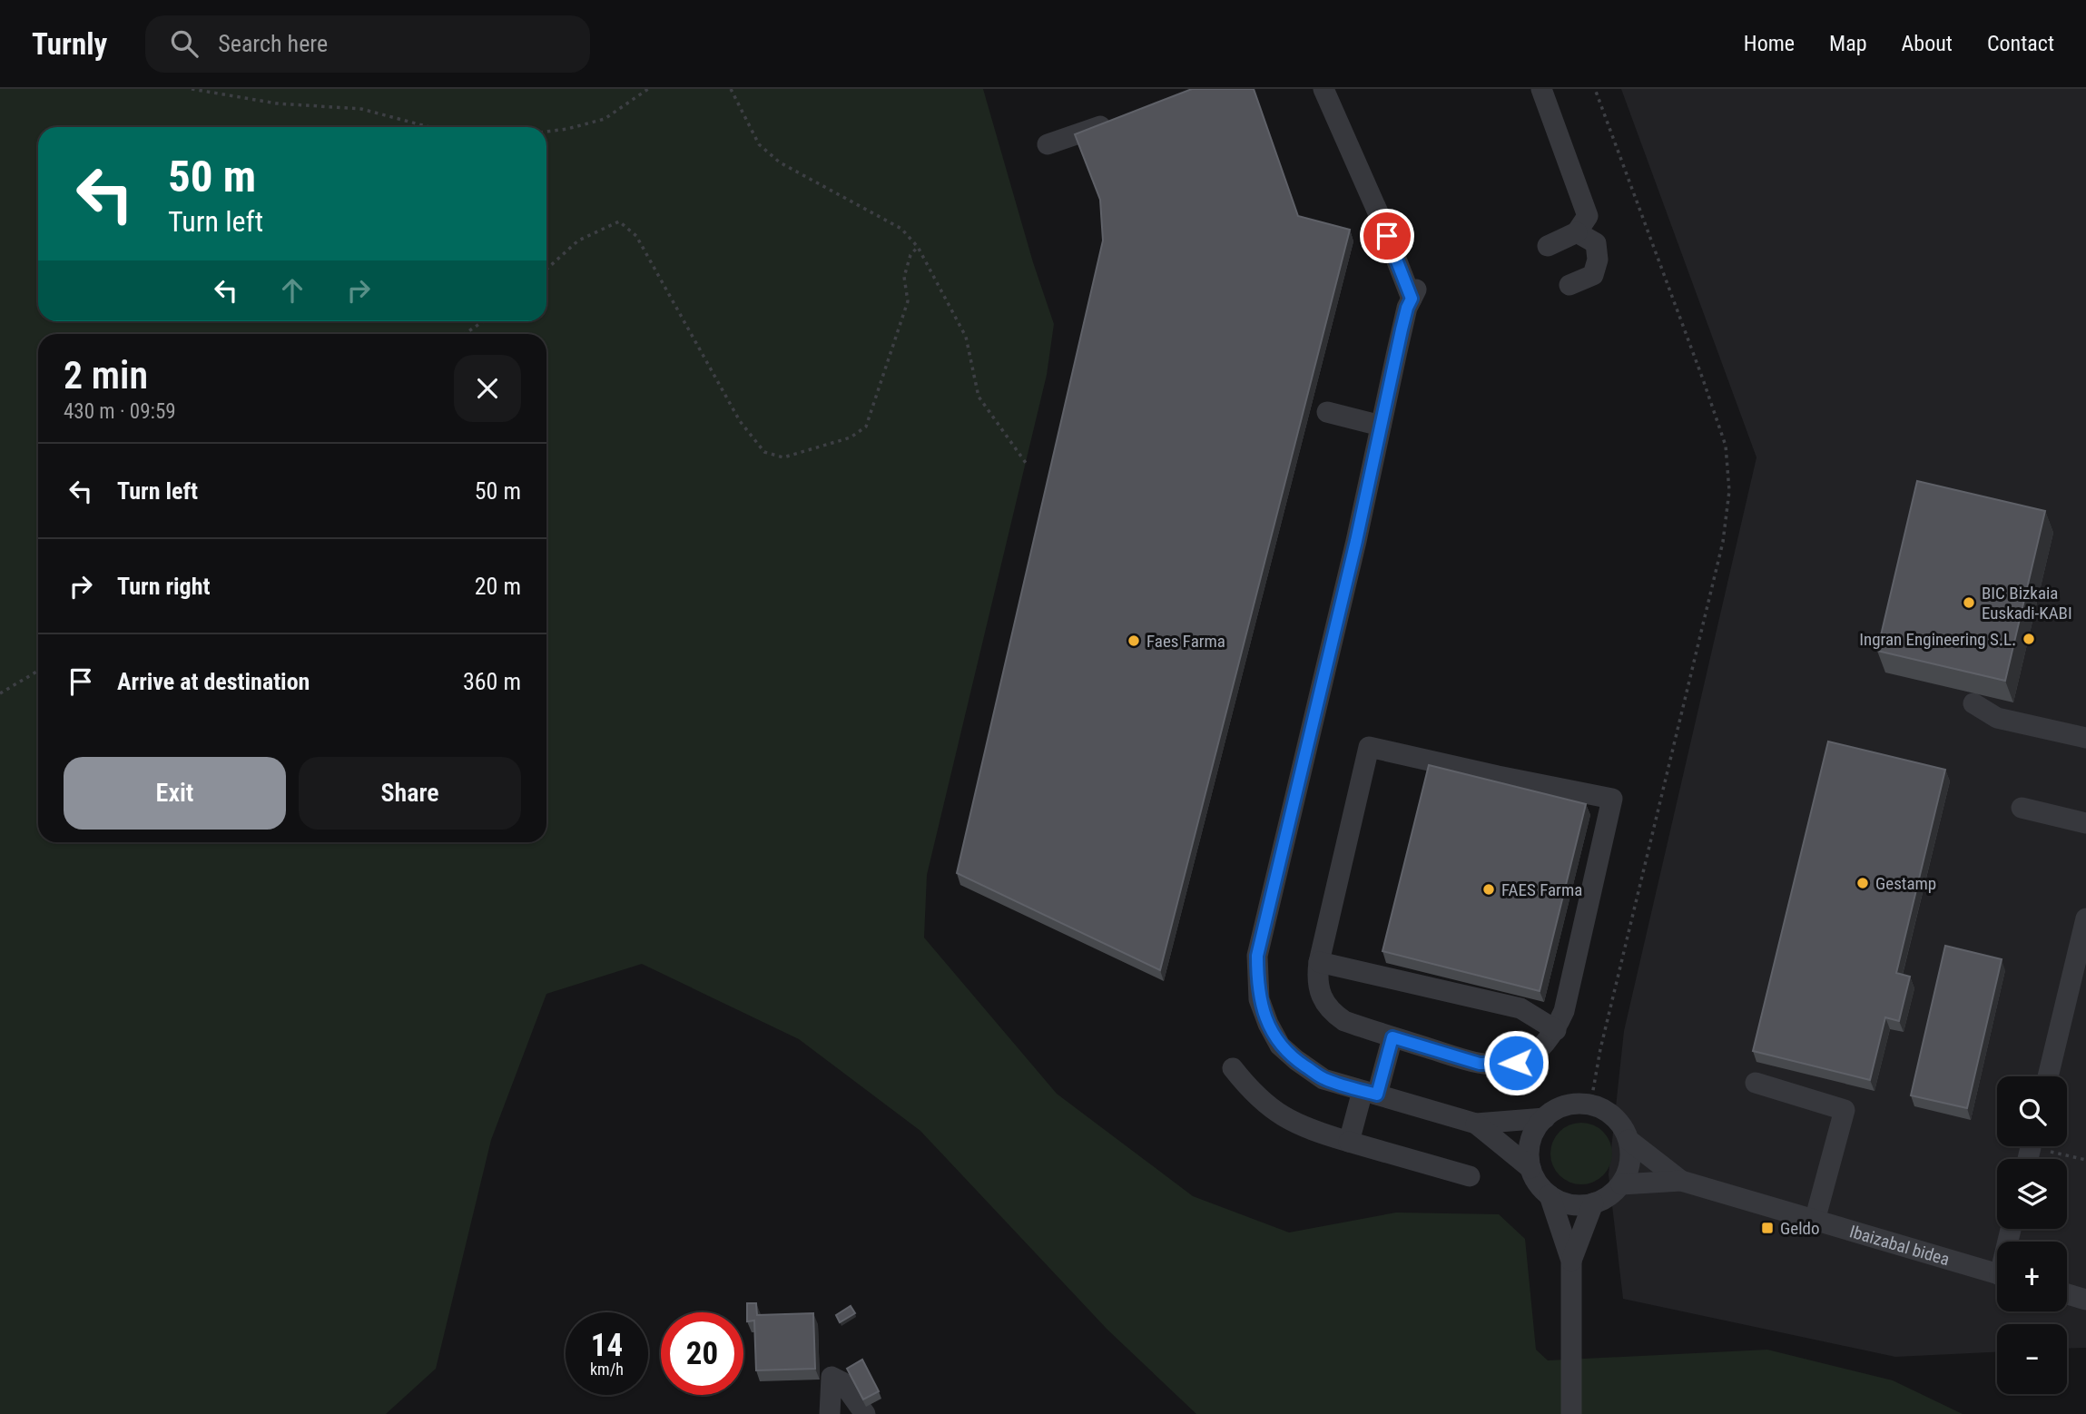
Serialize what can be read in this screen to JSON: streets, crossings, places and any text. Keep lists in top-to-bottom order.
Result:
{
  "streets": {
    "street": ["Ibaizabal bidea"]
  },
  "places": {
    "other": [
      "BIC Bizkaia Euskadi-KABI",
      "Ingran Engineering S.L.",
      "Faes Farma",
      "Gestamp",
      "FAES Farma"
    ],
    "transit": ["Geldo"]
  },
  "page": {
    "header": "Turnly",
    "search": "Search here",
    "nav": [
      "Home",
      "Map",
      "About",
      "Contact"
    ],
    "turn": ["50 m", "Turn left"],
    "heading": ["2 min", "430 m · 09:59"],
    "list": [
      {
        "name": "Turn left",
        "value": "50 m"
      },
      {
        "name": "Turn right",
        "value": "20 m"
      },
      {
        "name": "Arrive at destination",
        "value": "360 m"
      }
    ],
    "buttons": ["Exit", "Share"],
    "map_buttons": ["+", "−"],
    "speed": "14 km/h",
    "limit": "20"
  }
}
